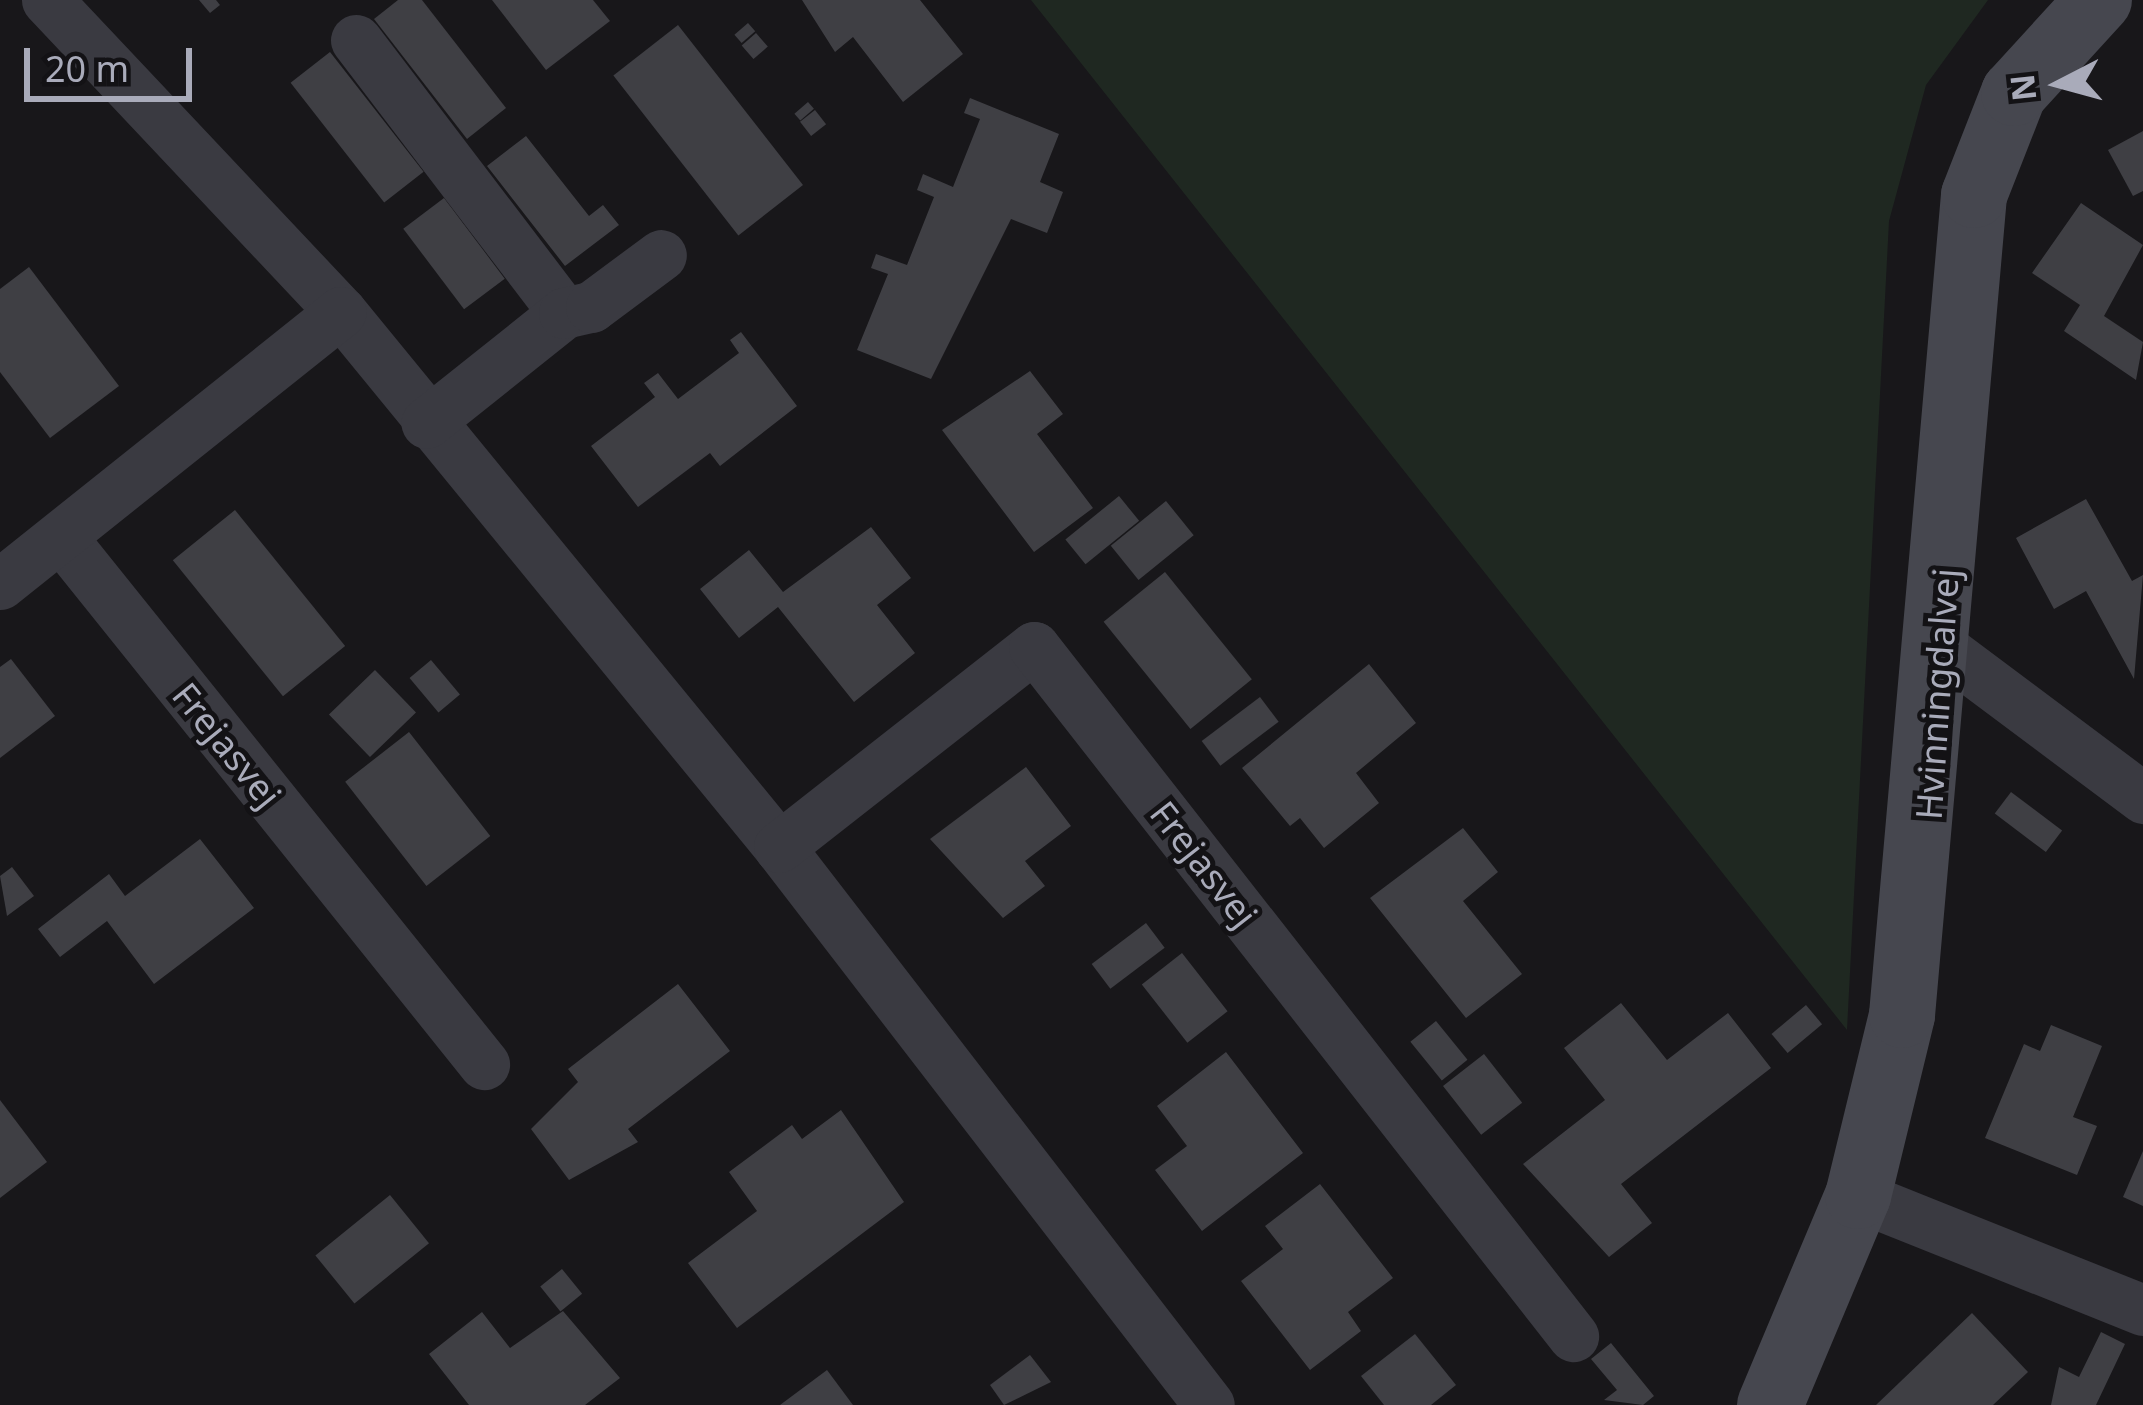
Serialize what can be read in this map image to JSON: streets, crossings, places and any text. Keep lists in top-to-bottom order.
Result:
{
  "streets": {
    "street": ["Hvinningdalvej", "Frejasvej"]
  },
  "scale_bar": "20 m",
  "north": "left"
}
